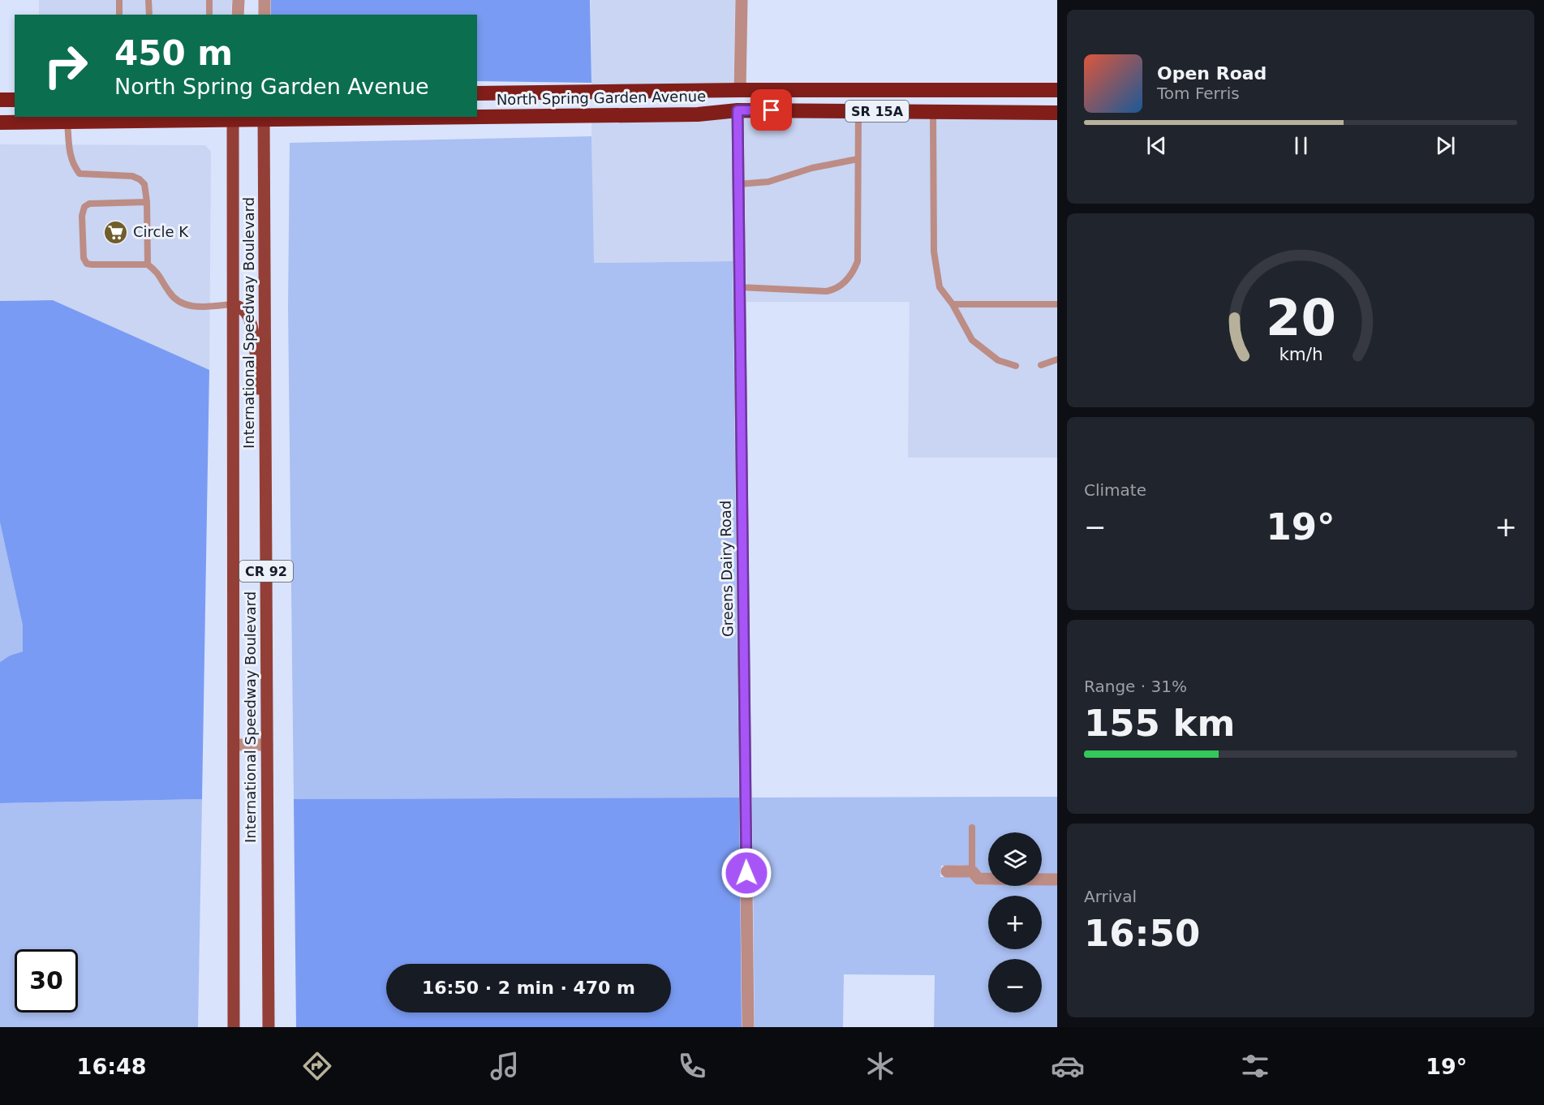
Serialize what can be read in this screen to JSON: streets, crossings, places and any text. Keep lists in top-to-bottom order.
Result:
{
  "streets": {
    "highway": ["North Spring Garden Avenue", "SR 15A"],
    "main road": ["International Speedway Boulevard", "CR 92"],
    "street": ["Greens Dairy Road"]
  },
  "crossings": [
    ["North Spring Garden Avenue", "International Speedway Boulevard"],
    ["North Spring Garden Avenue", "Greens Dairy Road"]
  ],
  "places": {
    "supermarket": ["Circle K"]
  },
  "page": {
    "turn": ["450 m", "North Spring Garden Avenue"],
    "song": ["Open Road", "Tom Ferris"],
    "tile": [
      "Climate",
      ["Range · 31%", "155 km"],
      ["Arrival", "16:50"]
    ],
    "heat": ["−", "19°", "+"],
    "map_buttons": ["+", "−"],
    "limit": "30",
    "trip": "16:50 · 2 min · 470 m",
    "tabs": ["16:48", "19°"],
    "gauge": ["20", "km/h"]
  }
}
